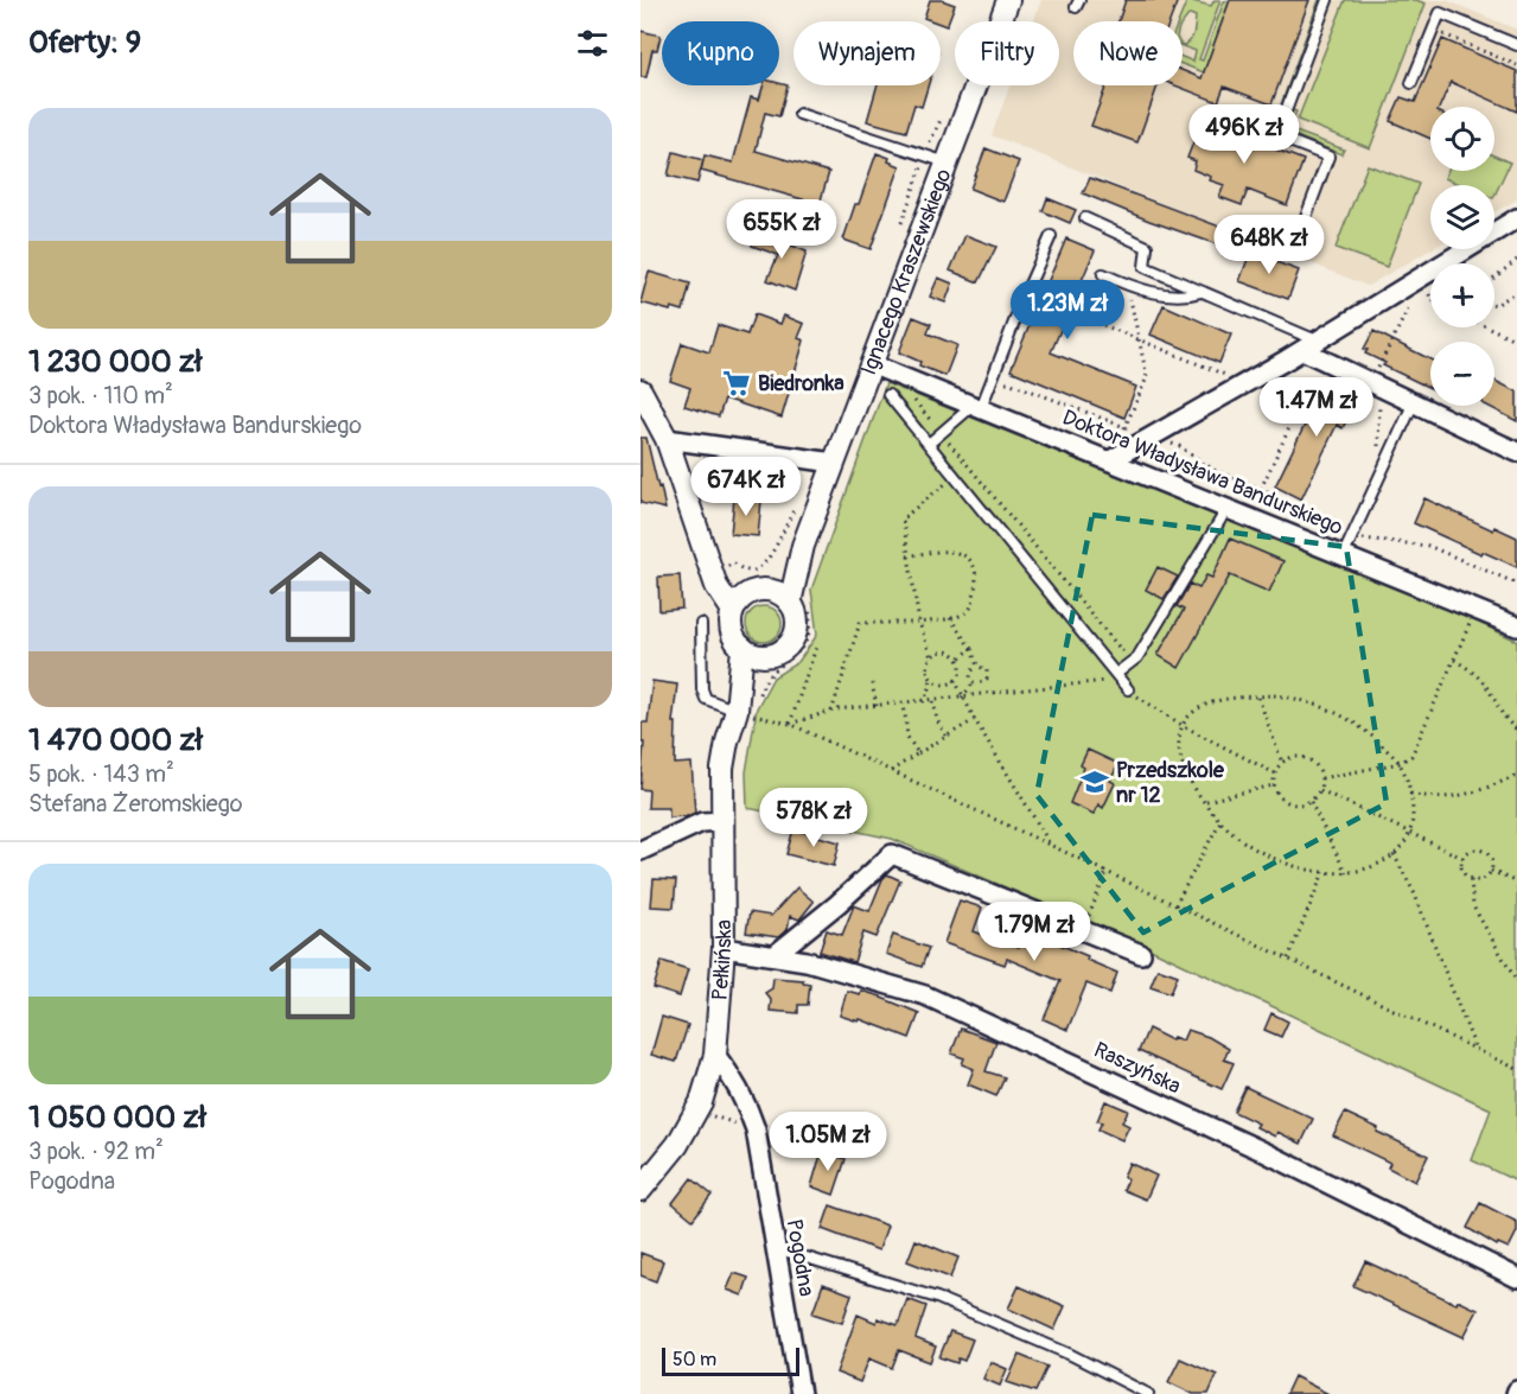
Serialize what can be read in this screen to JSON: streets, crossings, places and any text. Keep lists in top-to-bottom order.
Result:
{
  "streets": {
    "street": [
      "Ignacego Kraszewskiego",
      "Doktora Władysława Bandurskiego",
      "Pełkińska",
      "Raszyńska",
      "Pogodna"
    ]
  },
  "crossings": [
    ["Ignacego Kraszewskiego", "Doktora Władysława Bandurskiego"],
    ["Ignacego Kraszewskiego", "Pełkińska"],
    ["Pełkińska", "Raszyńska"],
    ["Pełkińska", "Pogodna"]
  ],
  "places": {
    "supermarket": ["Biedronka"],
    "school or university": ["Przedszkole nr 12"]
  },
  "scale_bar": "50 m",
  "page": {
    "heading": "Oferty: 9",
    "chip": [
      "Kupno",
      "Wynajem",
      "Filtry",
      "Nowe"
    ],
    "list": [
      {
        "name": "1 230 000 zł",
        "note": "3 pok. · 110 m² · Doktora Władysława Bandurskiego"
      },
      {
        "name": "1 470 000 zł",
        "note": "5 pok. · 143 m² · Stefana Żeromskiego"
      },
      {
        "name": "1 050 000 zł",
        "note": "3 pok. · 92 m² · Pogodna"
      }
    ],
    "price": [
      "496K zł",
      "655K zł",
      "648K zł",
      "1.23M zł",
      "1.47M zł",
      "674K zł",
      "578K zł",
      "1.79M zł",
      "1.05M zł"
    ],
    "map_buttons": ["+", "−"],
    "scale": "50 m"
  }
}
